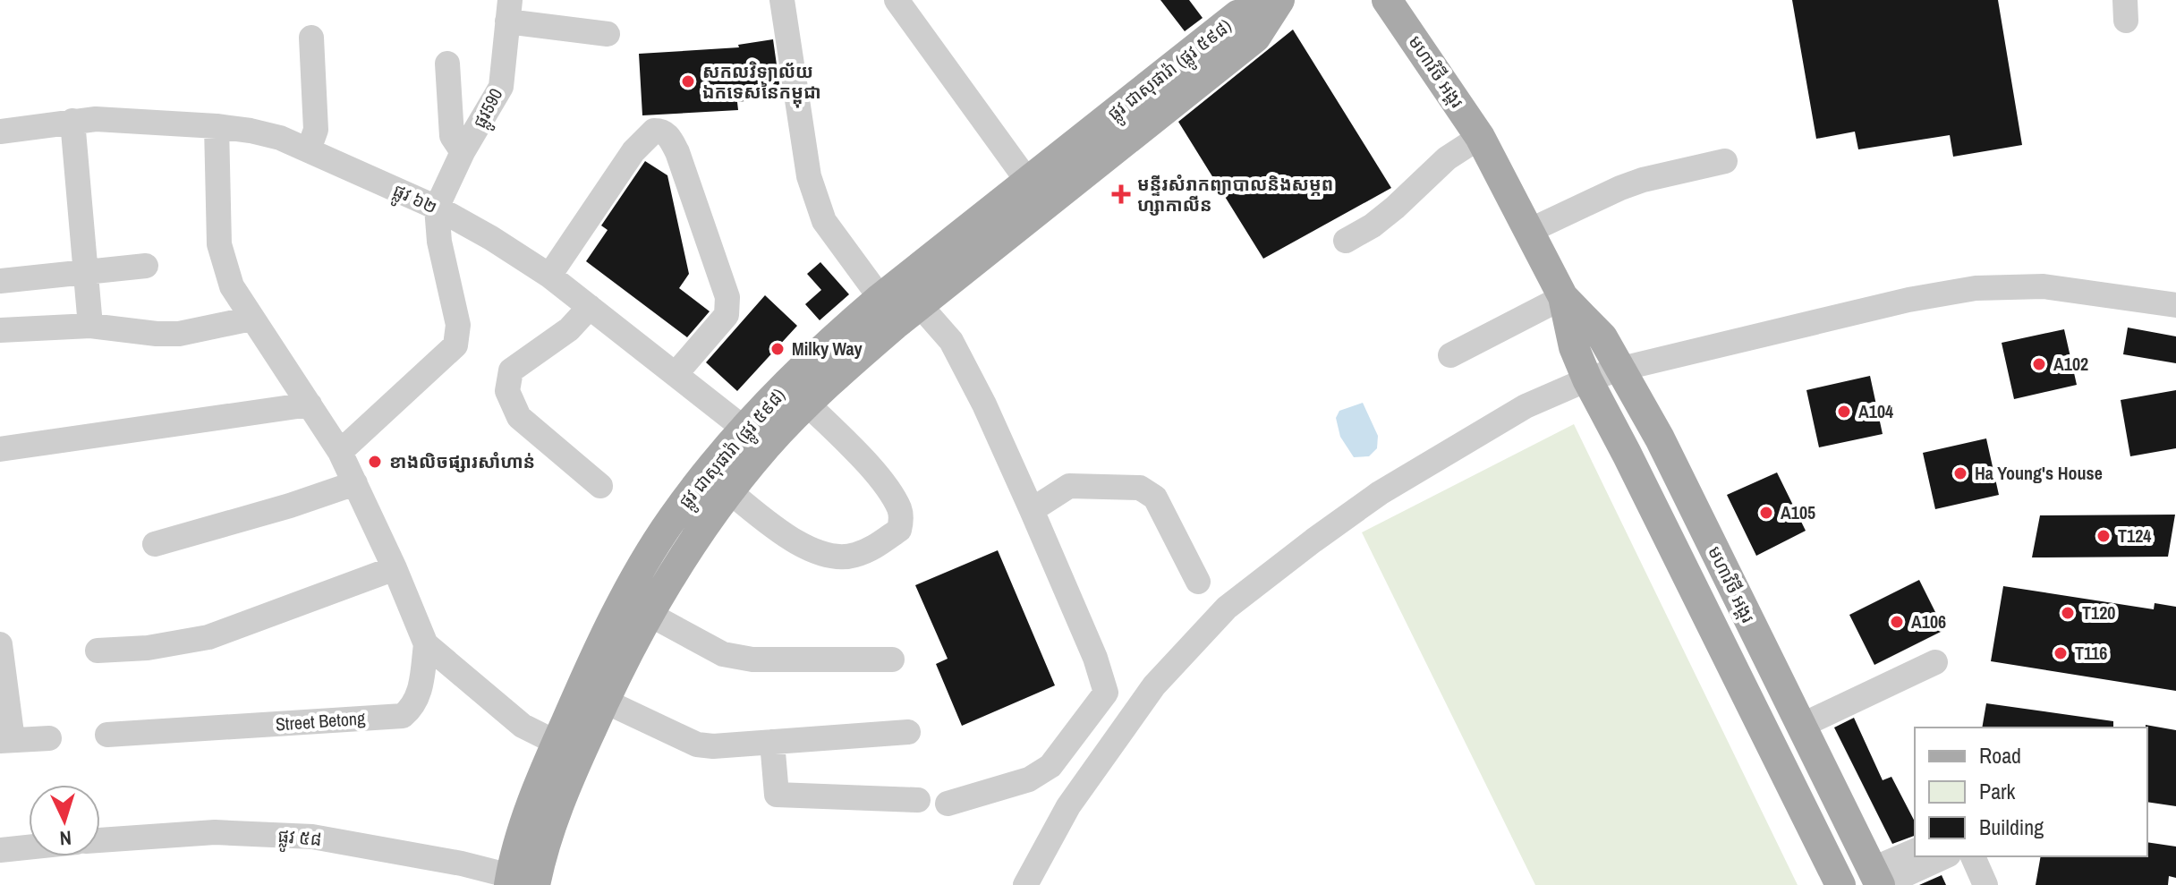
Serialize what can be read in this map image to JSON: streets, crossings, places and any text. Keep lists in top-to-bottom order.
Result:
{
  "streets": {
    "main road": ["ផ្លូវ ជាសុផារ៉ា (ផ្លូវ ៥៩៨)", "មហាវិថី អង្គរ"],
    "street": [
      "ផ្លូវ590",
      "ផ្លូវ ៦២",
      "Street Betong",
      "ផ្លូវ ៥៨"
    ]
  },
  "crossings": [
    ["ផ្លូវ ជាសុផារ៉ា (ផ្លូវ ៥៩៨)", "ផ្លូវ ៦២"],
    ["ផ្លូវ ជាសុផារ៉ា (ផ្លូវ ៥៩៨)", "ផ្លូវ ៥៨"],
    ["ផ្លូវ590", "ផ្លូវ ៦២"]
  ],
  "places": {
    "other": [
      "សកលវិទ្យាល័យ ឯកទេសនៃកម្ពុជា",
      "Milky Way",
      "A102",
      "A104",
      "ខាងលិចផ្សារសាំហាន់",
      "Ha Young's House",
      "A105",
      "T124",
      "T120",
      "A106",
      "T116"
    ],
    "health": ["មន្ទីរសំរាកព្យាបាលនិងសម្ភព ហ្សាកាលីន"]
  },
  "legend": ["Road", "Park", "Building"],
  "north": "bottom"
}
